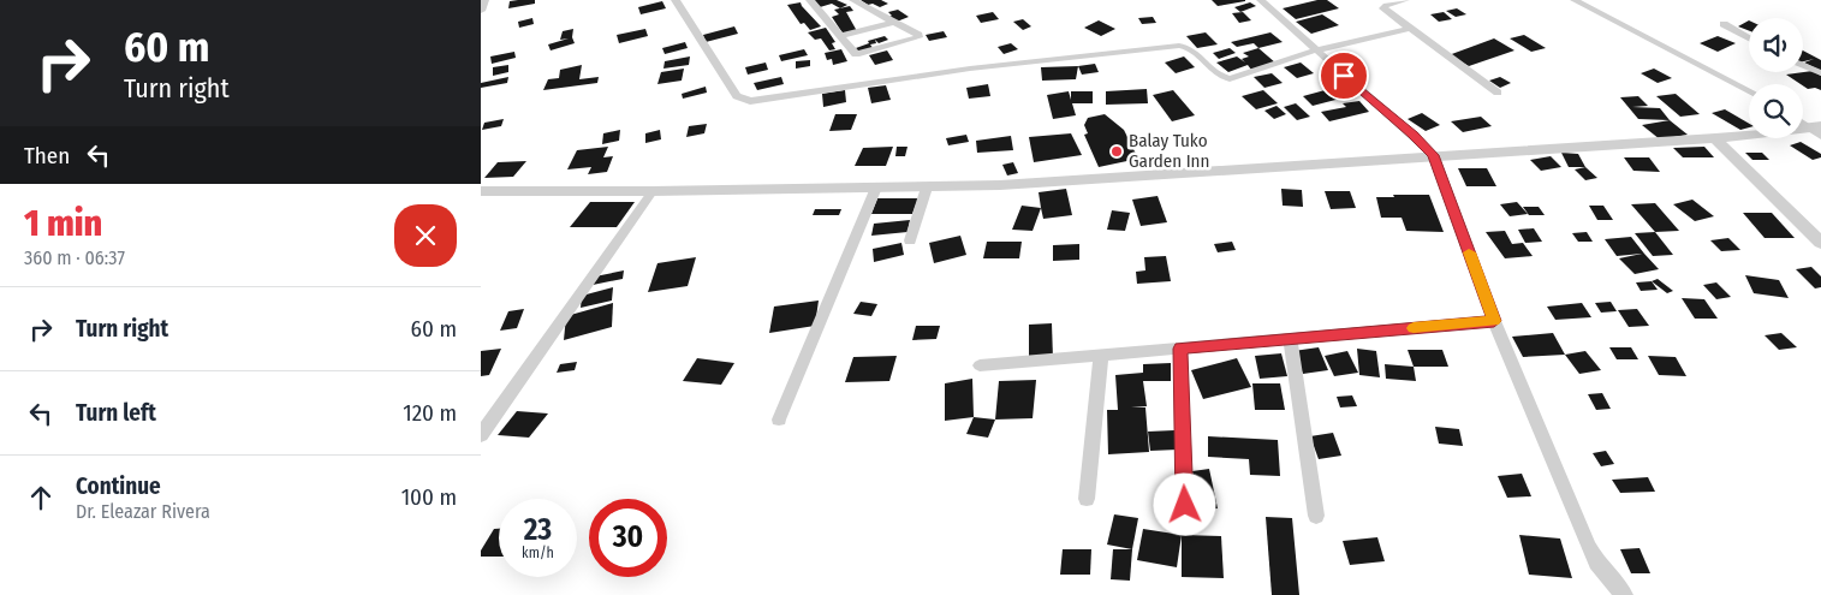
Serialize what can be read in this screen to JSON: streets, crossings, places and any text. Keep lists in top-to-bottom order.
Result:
{
  "places": ["Balay Tuko Garden Inn"],
  "page": {
    "turn": ["60 m", "Turn right"],
    "then": "Then",
    "heading": ["1 min", "360 m · 06:37"],
    "list": [
      {
        "name": "Turn right",
        "value": "60 m"
      },
      {
        "name": "Turn left",
        "value": "120 m"
      },
      {
        "name": "Continue",
        "note": "Dr. Eleazar Rivera",
        "value": "100 m"
      }
    ],
    "speed": "23 km/h",
    "limit": "30"
  }
}
